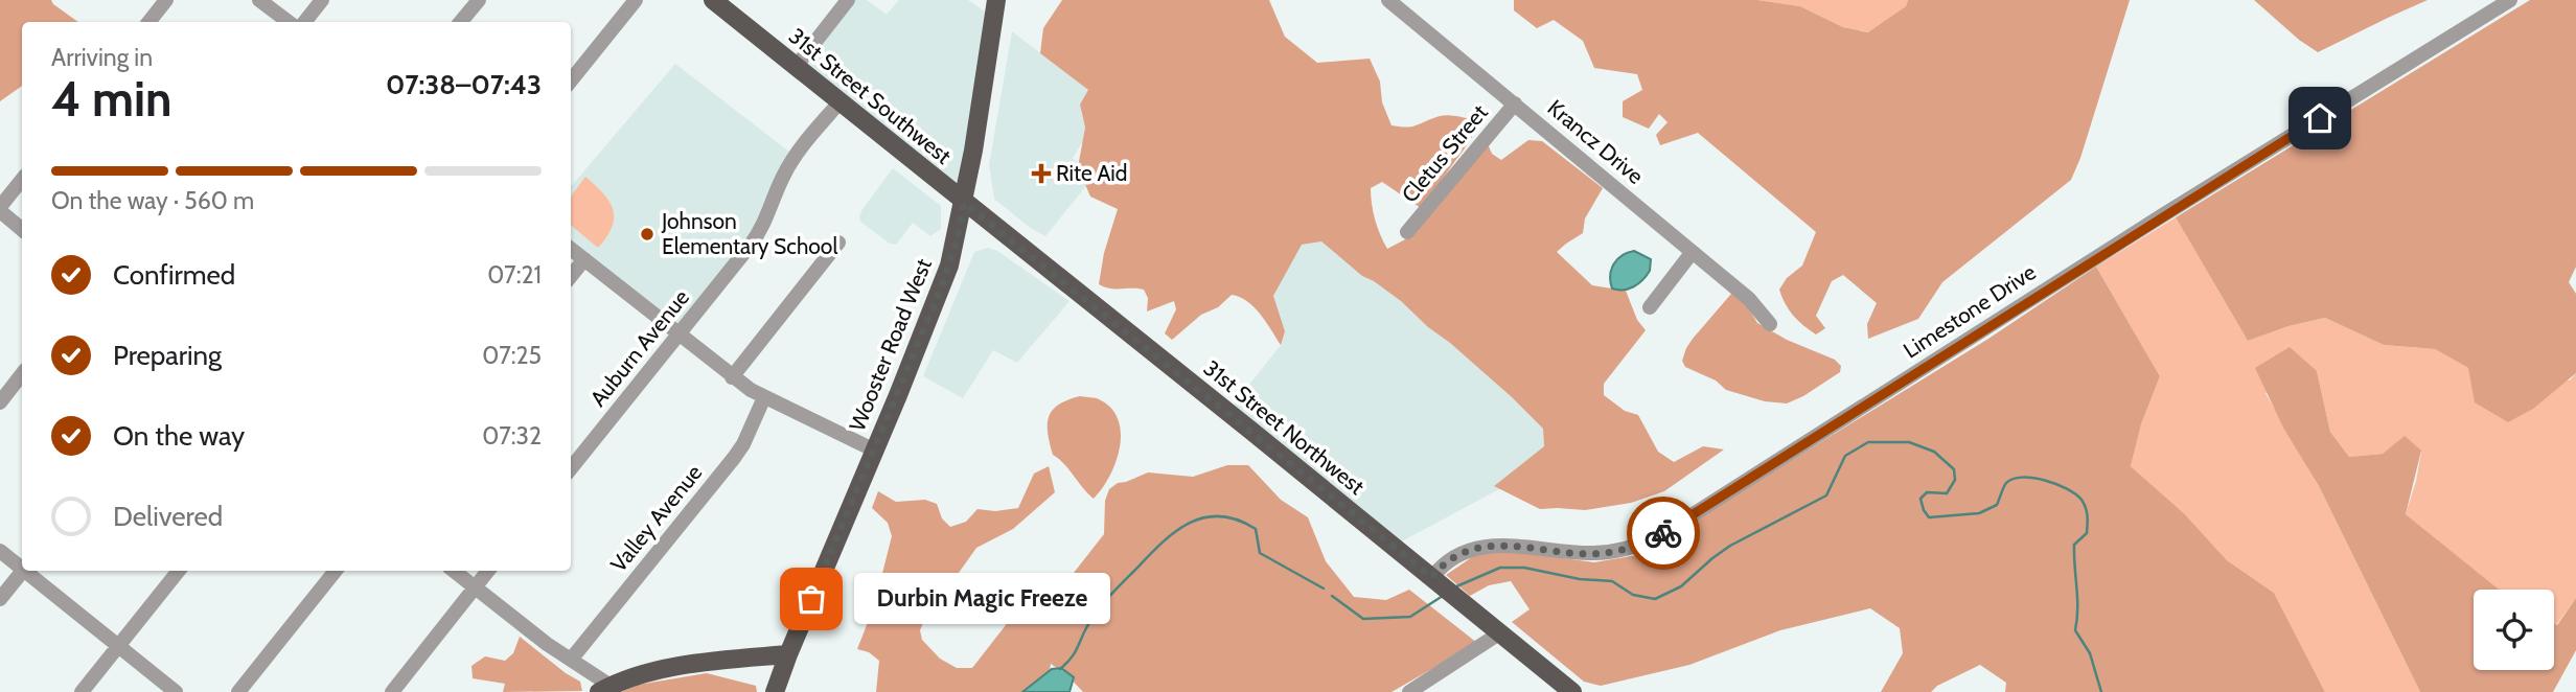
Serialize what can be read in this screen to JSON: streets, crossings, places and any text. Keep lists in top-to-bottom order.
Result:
{
  "streets": {
    "main road": ["31st Street Southwest", "Wooster Road West", "31st Street Northwest"],
    "street": [
      "Krancz Drive",
      "Cletus Street",
      "Limestone Drive",
      "Auburn Avenue",
      "Valley Avenue"
    ]
  },
  "crossings": [
    ["31st Street Southwest", "Wooster Road West"],
    ["31st Street Southwest", "Auburn Avenue"],
    ["31st Street Southwest", "31st Street Northwest"],
    ["Krancz Drive", "Cletus Street"],
    ["Limestone Drive", "31st Street Northwest"],
    ["Wooster Road West", "31st Street Northwest"]
  ],
  "places": {
    "health": ["Rite Aid"],
    "other": ["Johnson Elementary School", "Durbin Magic Freeze"]
  },
  "page": {
    "heading": ["4 min", "Arriving in", "07:38–07:43"],
    "bar": "On the way · 560 m",
    "list": [
      ["Confirmed", "07:21"],
      ["Preparing", "07:25"],
      ["On the way", "07:32"],
      "Delivered"
    ],
    "bubble": "Durbin Magic Freeze"
  }
}
